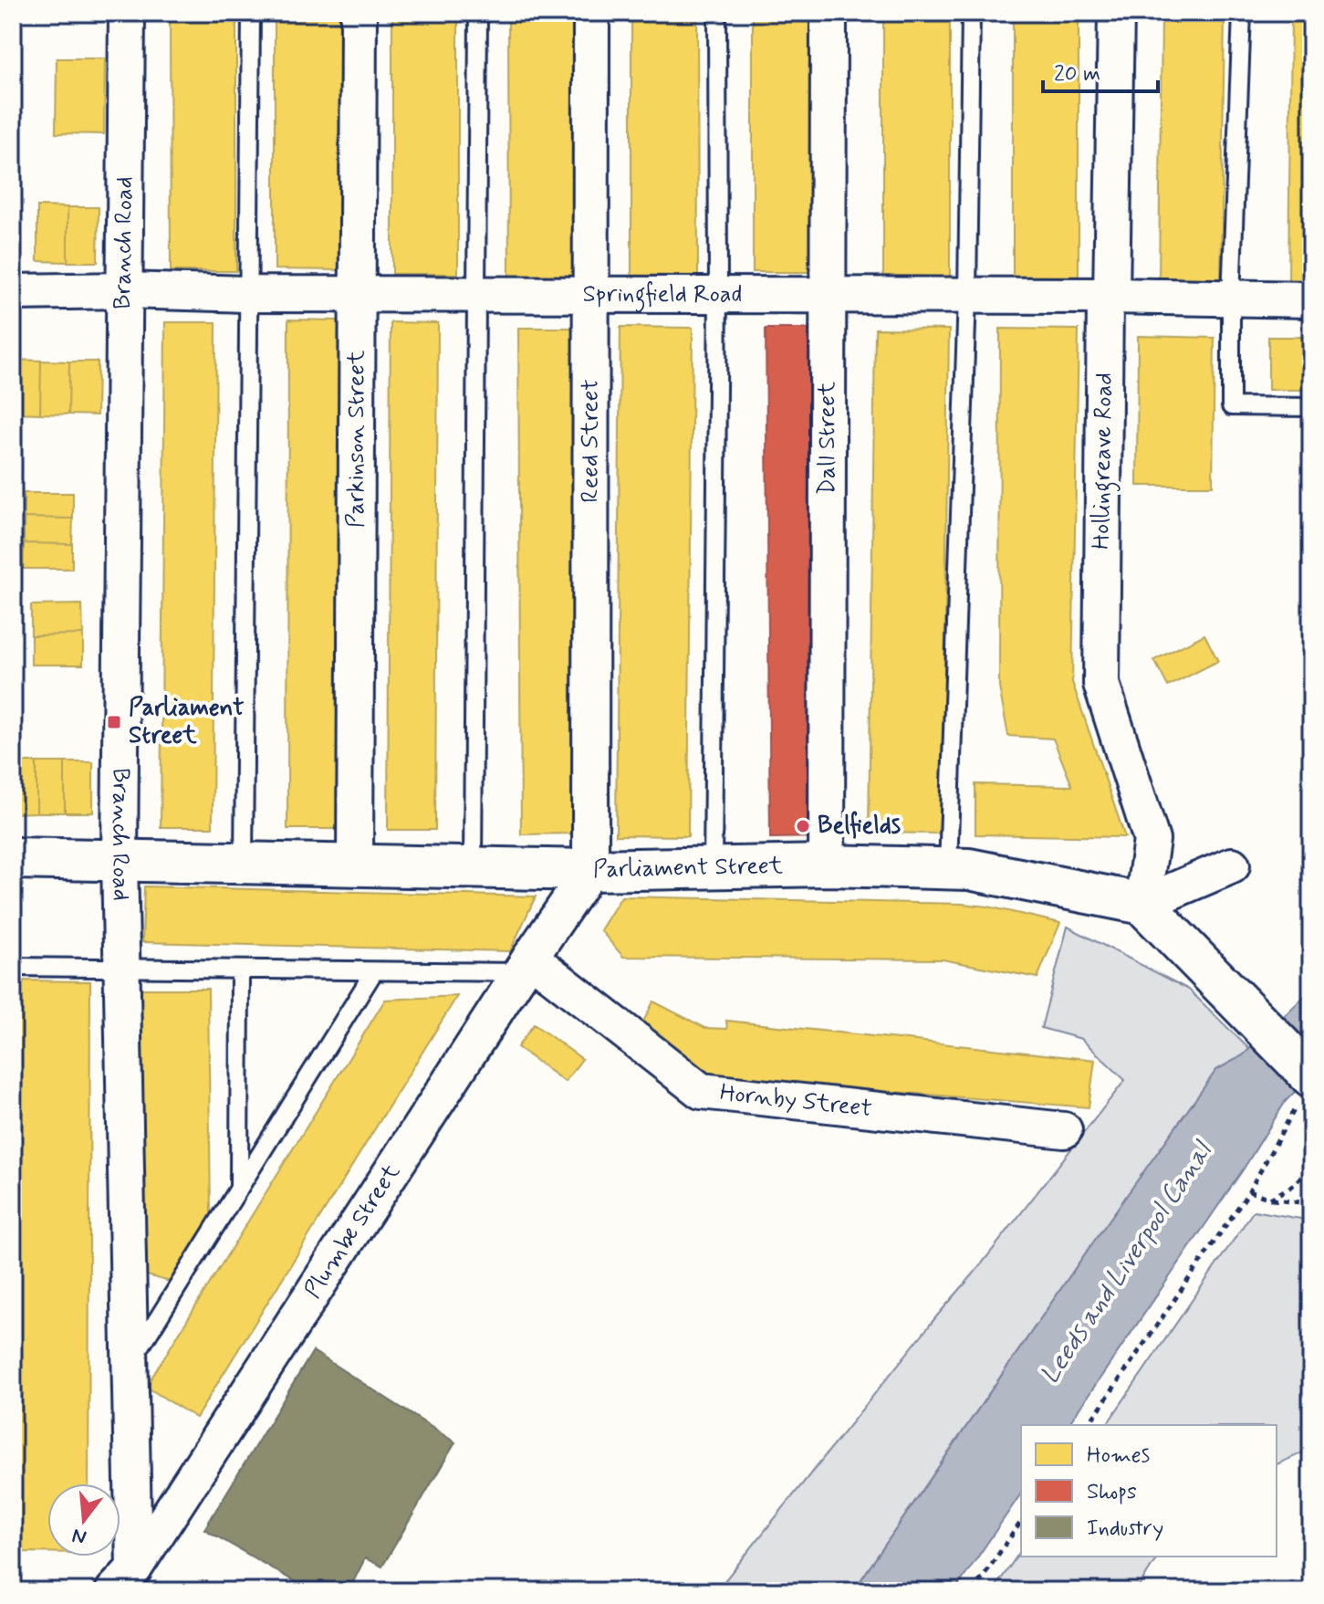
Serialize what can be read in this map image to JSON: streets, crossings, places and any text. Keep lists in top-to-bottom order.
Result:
{
  "streets": {
    "street": [
      "Branch Road",
      "Springfield Road",
      "Parkinson Street",
      "Dall Street",
      "Reed Street",
      "Hollingreave Road",
      "Parliament Street",
      "Hornby Street",
      "Plumbe Street"
    ]
  },
  "crossings": [
    ["Branch Road", "Springfield Road"],
    ["Branch Road", "Parliament Street"],
    ["Branch Road", "Plumbe Street"],
    ["Springfield Road", "Parkinson Street"],
    ["Springfield Road", "Dall Street"],
    ["Springfield Road", "Reed Street"],
    ["Springfield Road", "Hollingreave Road"],
    ["Parkinson Street", "Parliament Street"],
    ["Dall Street", "Parliament Street"],
    ["Reed Street", "Parliament Street"],
    ["Reed Street", "Plumbe Street"],
    ["Hollingreave Road", "Parliament Street"],
    ["Parliament Street", "Plumbe Street"],
    ["Hornby Street", "Plumbe Street"]
  ],
  "water": ["Leeds and Liverpool Canal"],
  "places": {
    "transit": ["Parliament Street"],
    "other": ["Belfields"]
  },
  "legend": ["Homes", "Shops", "Industry"],
  "scale_bar": "20 m",
  "north": "bottom"
}
